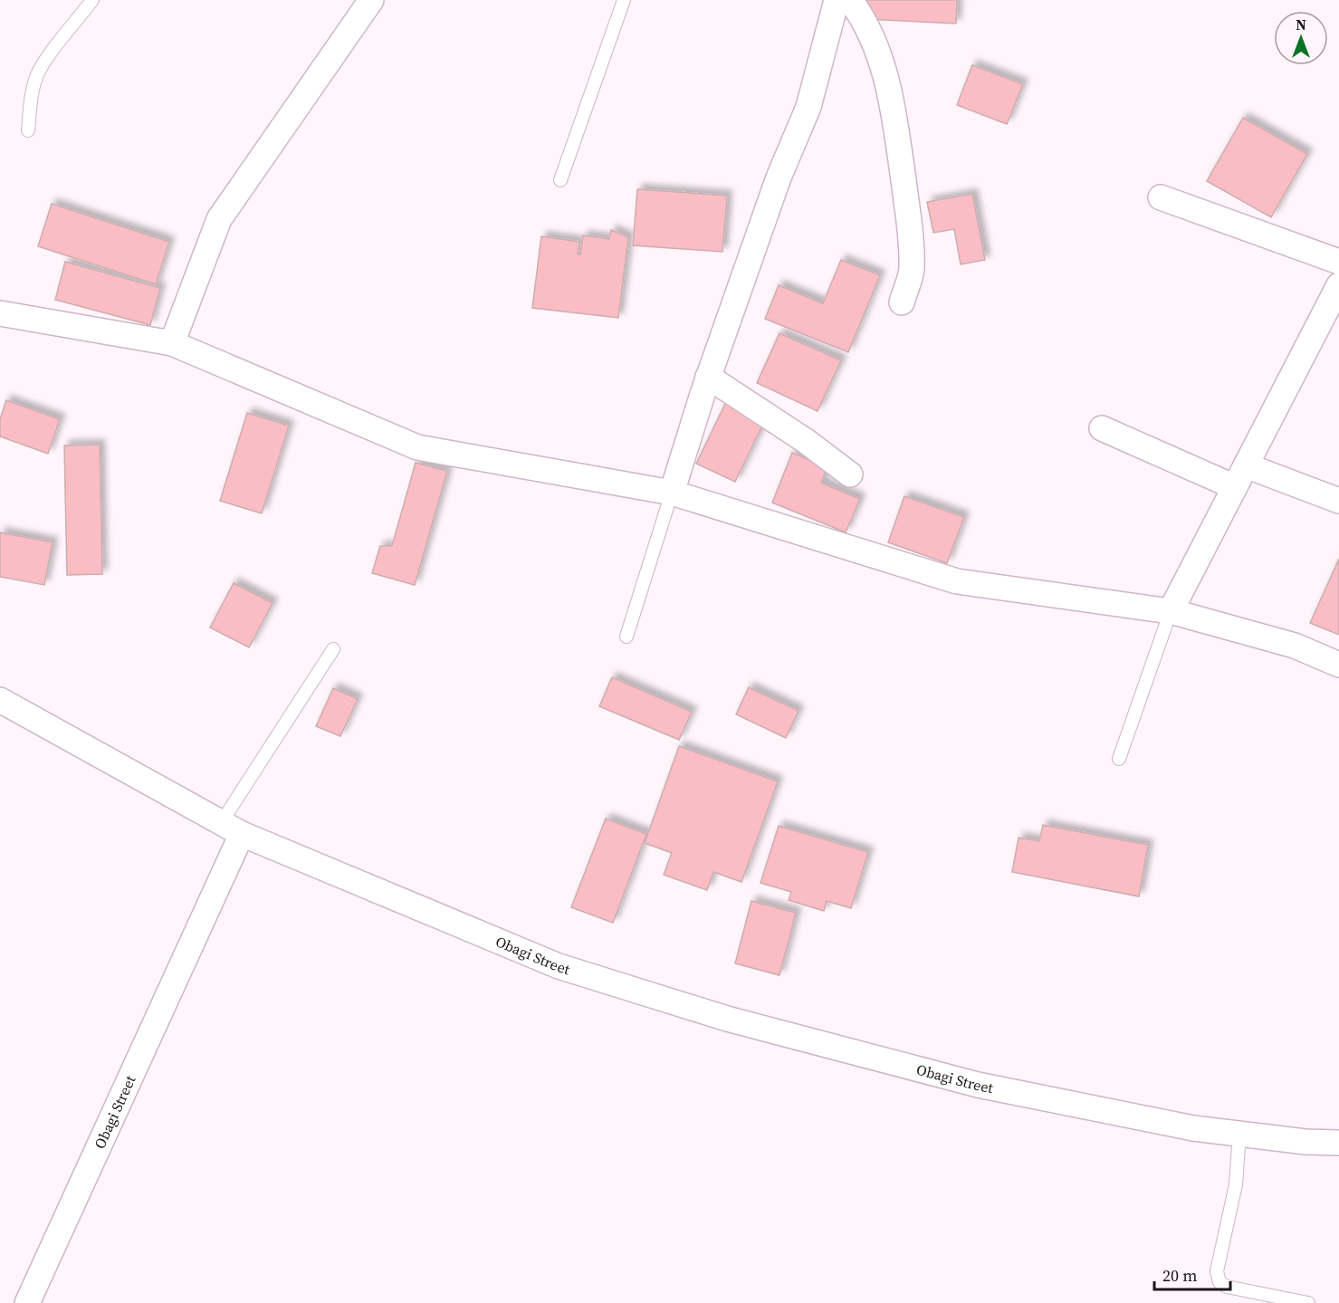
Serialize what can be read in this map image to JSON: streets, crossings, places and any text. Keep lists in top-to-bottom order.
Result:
{
  "streets": {
    "street": ["Obagi Street"]
  },
  "scale_bar": "20 m",
  "north": "top"
}
